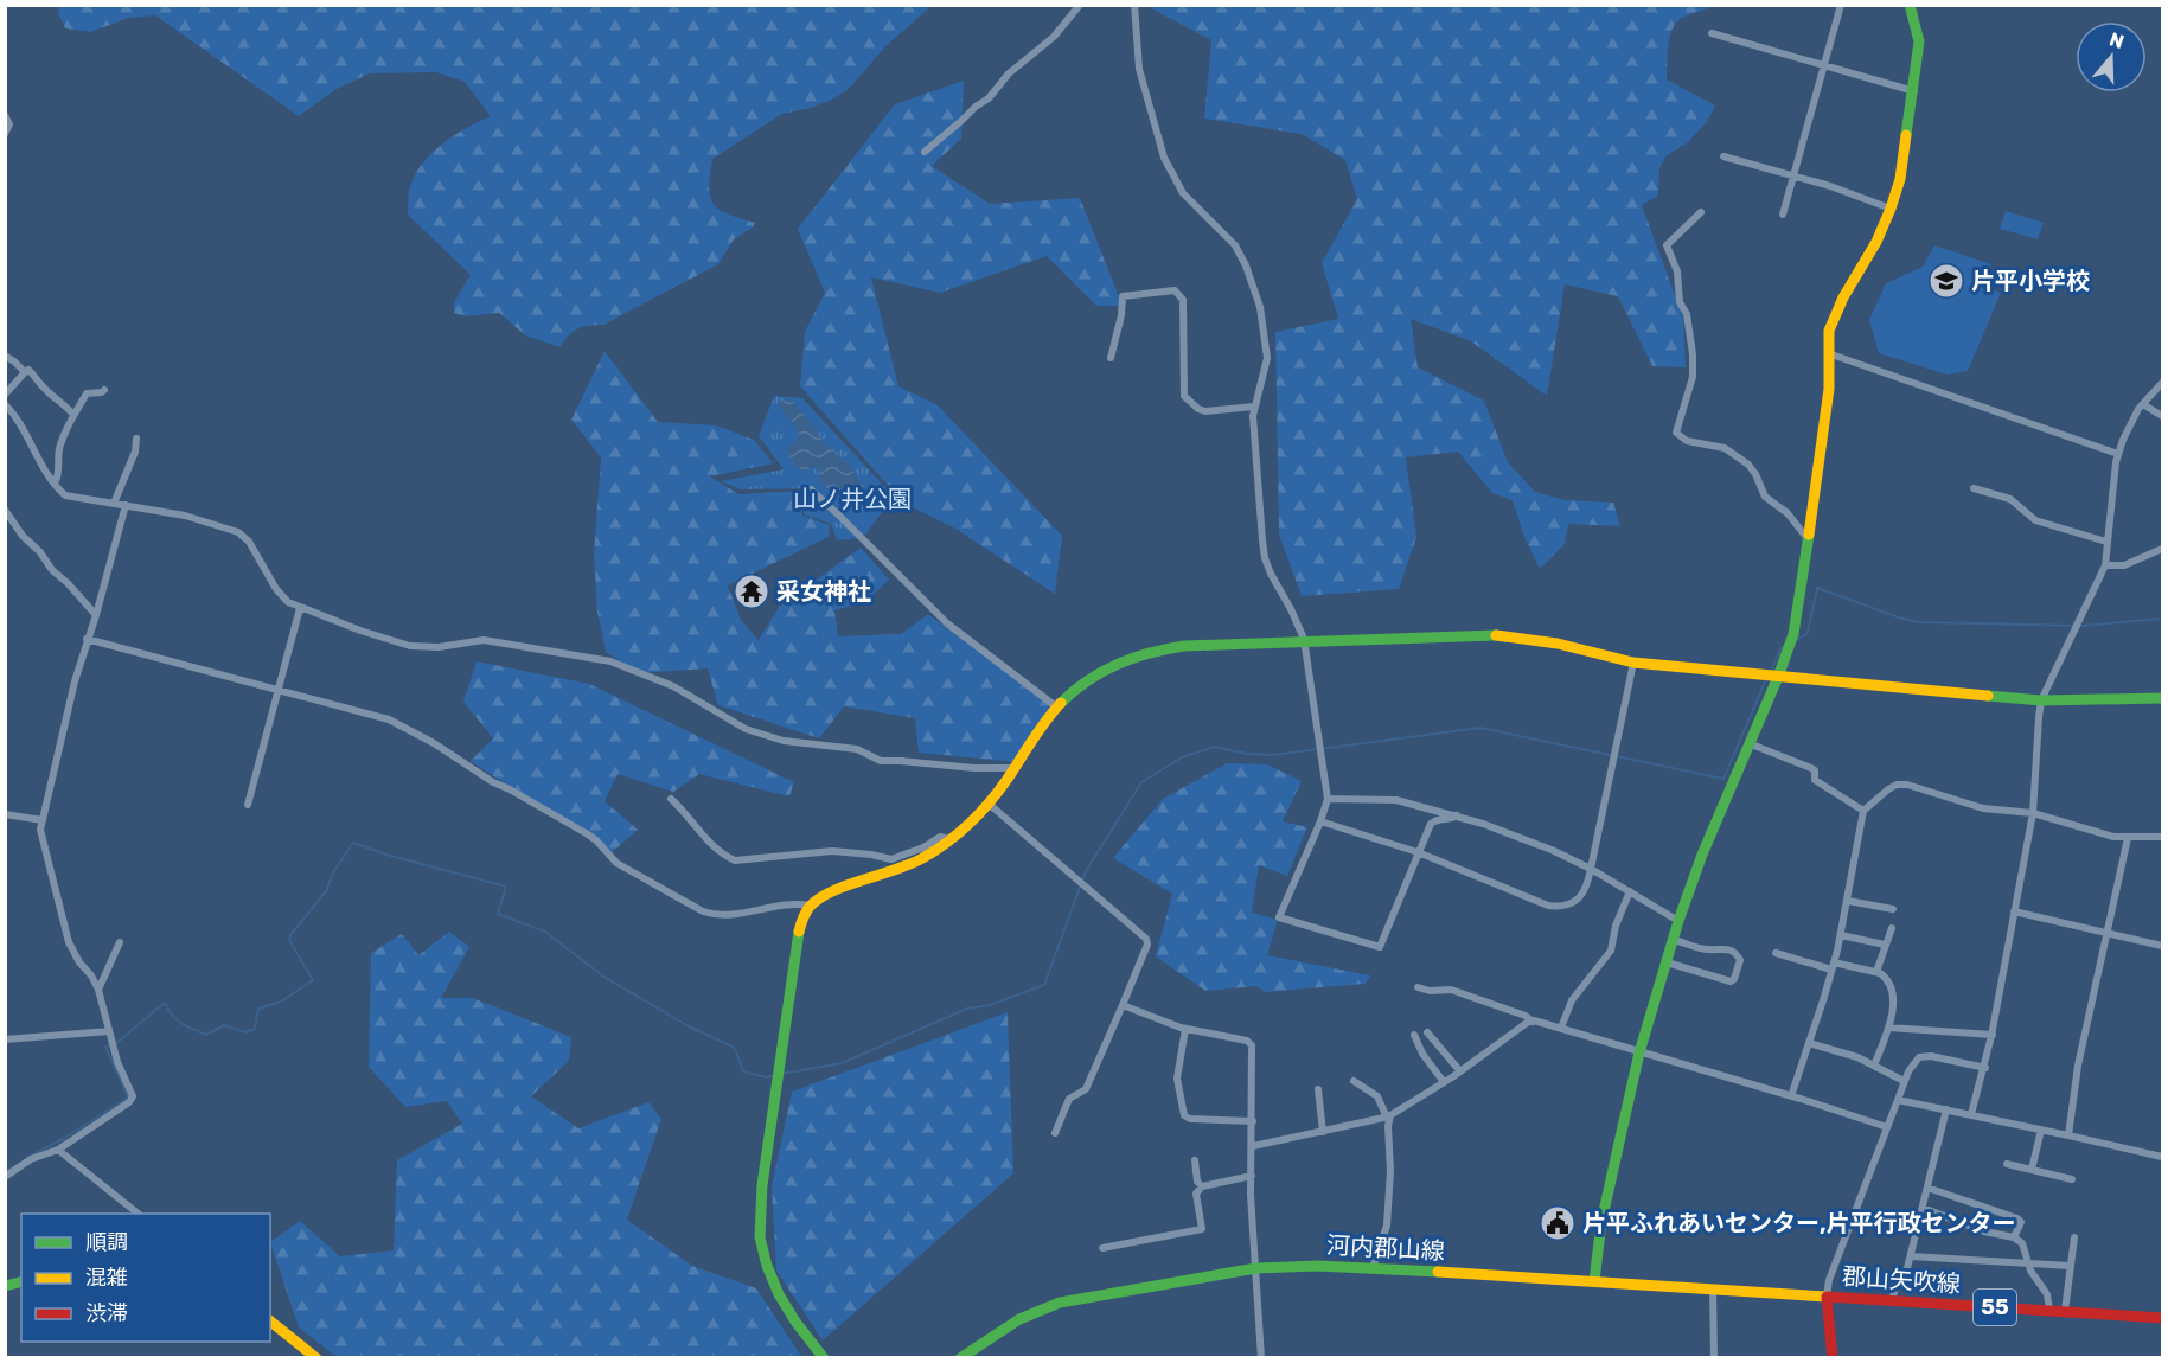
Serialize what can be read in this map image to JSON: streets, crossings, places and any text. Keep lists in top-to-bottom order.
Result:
{
  "streets": {
    "street": ["河内郡山線", "郡山矢吹線", "55"]
  },
  "crossings": [
    ["河内郡山線", "郡山矢吹線"]
  ],
  "parks": ["山ノ井公園"],
  "places": {
    "school or university": ["片平小学校"],
    "temple": ["采女神社"],
    "public building": ["片平ふれあいセンター,片平行政センター"]
  },
  "legend": ["順調", "混雑", "渋滞"],
  "north": "top"
}
